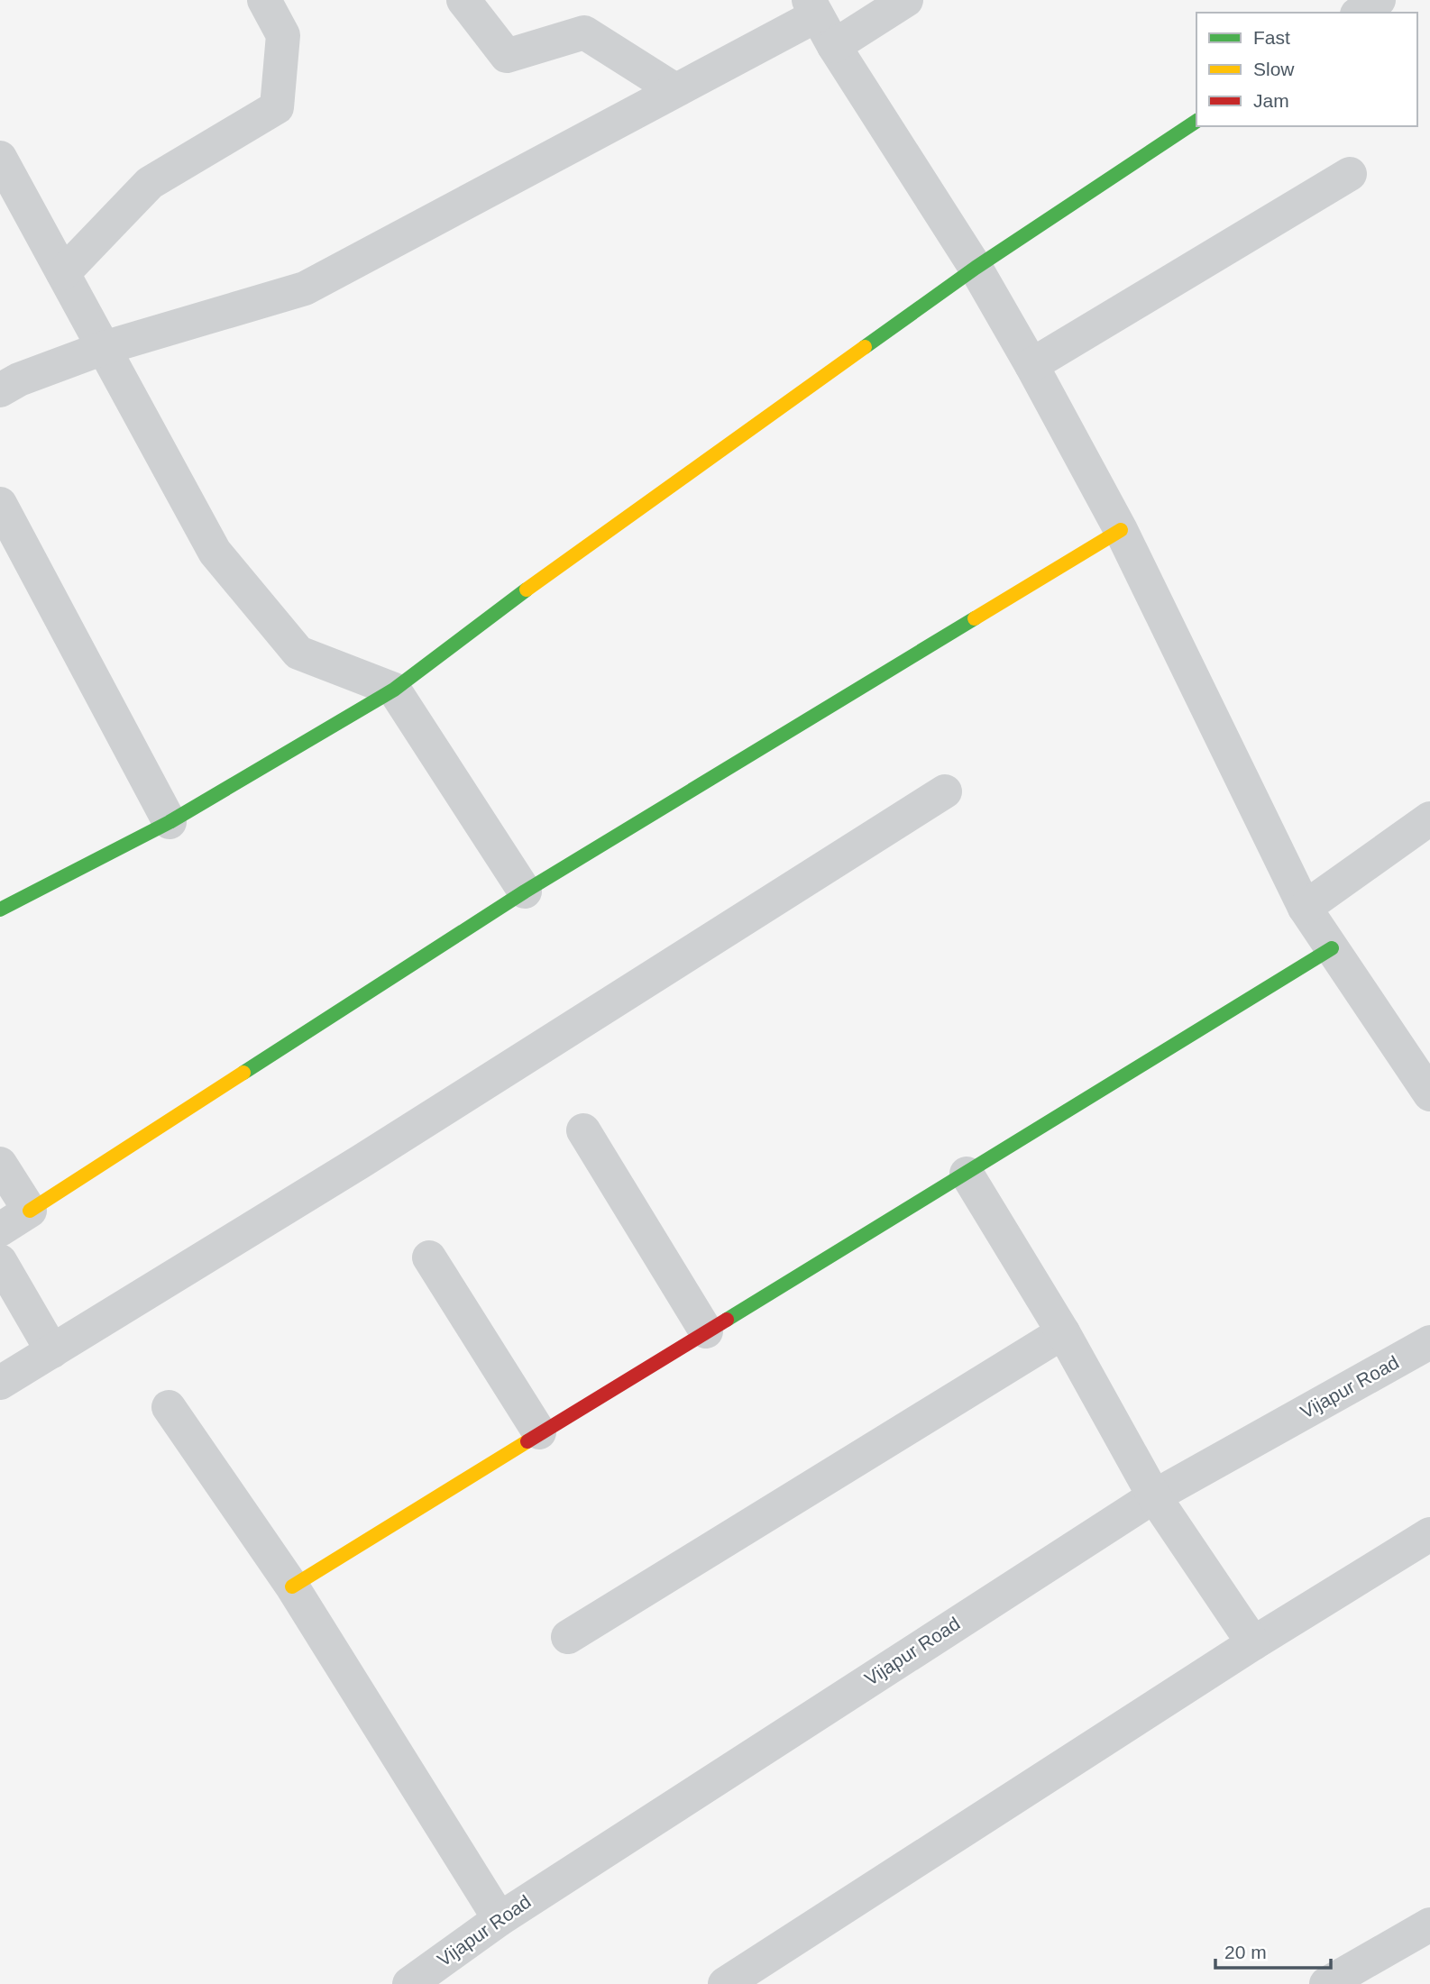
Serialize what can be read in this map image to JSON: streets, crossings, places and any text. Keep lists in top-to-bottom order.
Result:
{
  "streets": {
    "street": ["Vijapur Road"]
  },
  "legend": ["Fast", "Slow", "Jam"],
  "scale_bar": "20 m"
}
